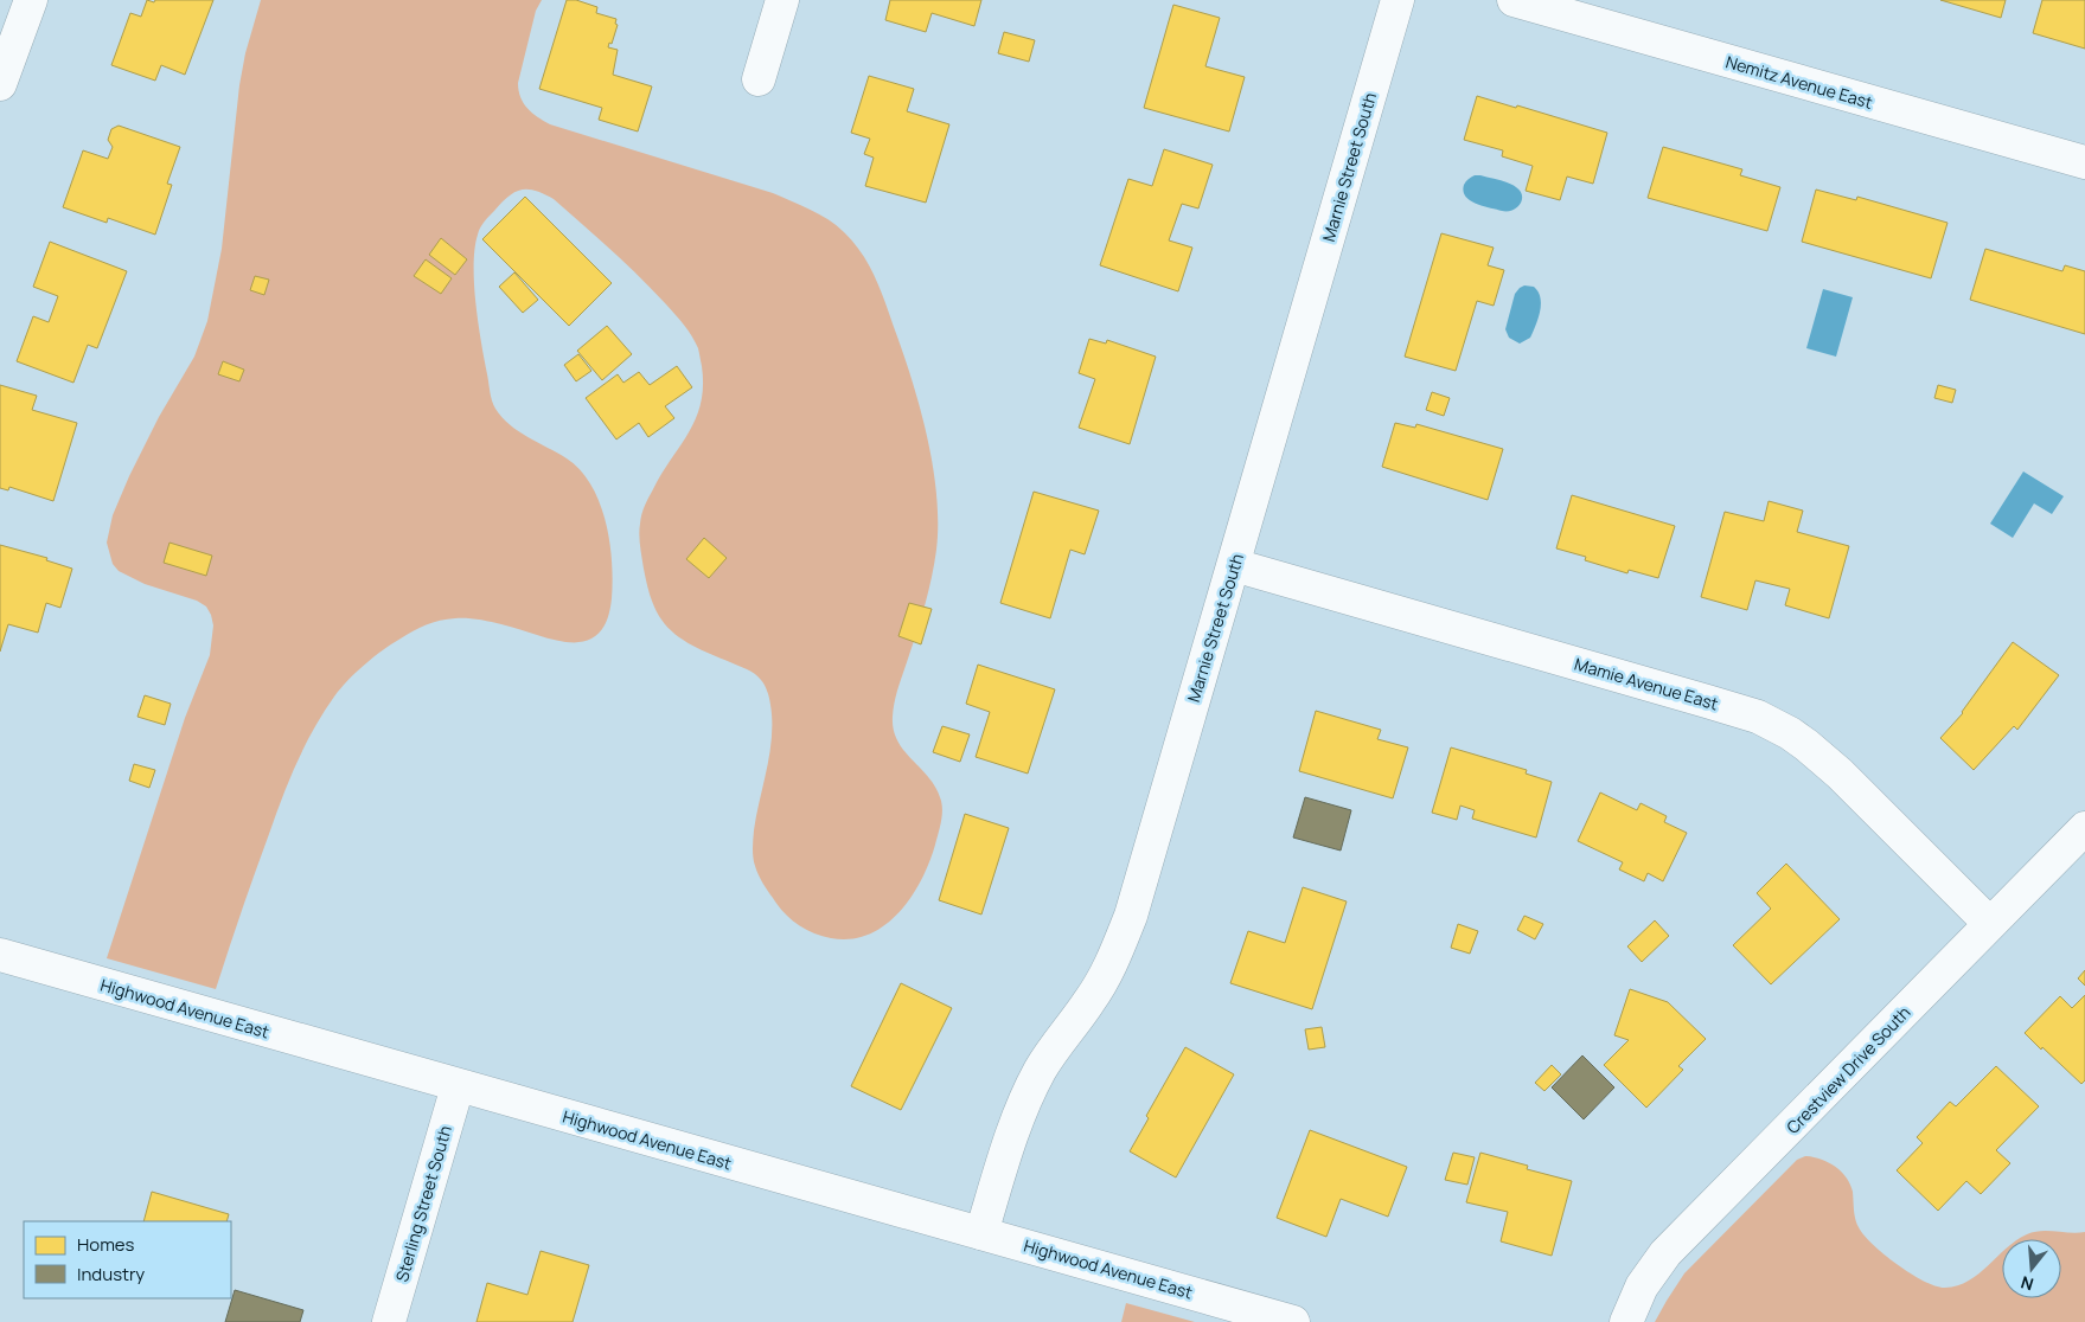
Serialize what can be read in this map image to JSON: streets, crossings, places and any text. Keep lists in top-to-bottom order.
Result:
{
  "streets": {
    "street": [
      "Nemitz Avenue East",
      "Marnie Street South",
      "Mamie Avenue East",
      "Highwood Avenue East",
      "Crestview Drive South",
      "Sterling Street South"
    ]
  },
  "crossings": [
    ["Marnie Street South", "Mamie Avenue East"],
    ["Marnie Street South", "Highwood Avenue East"],
    ["Mamie Avenue East", "Crestview Drive South"],
    ["Highwood Avenue East", "Sterling Street South"]
  ],
  "legend": ["Homes", "Industry"],
  "north": "bottom"
}
